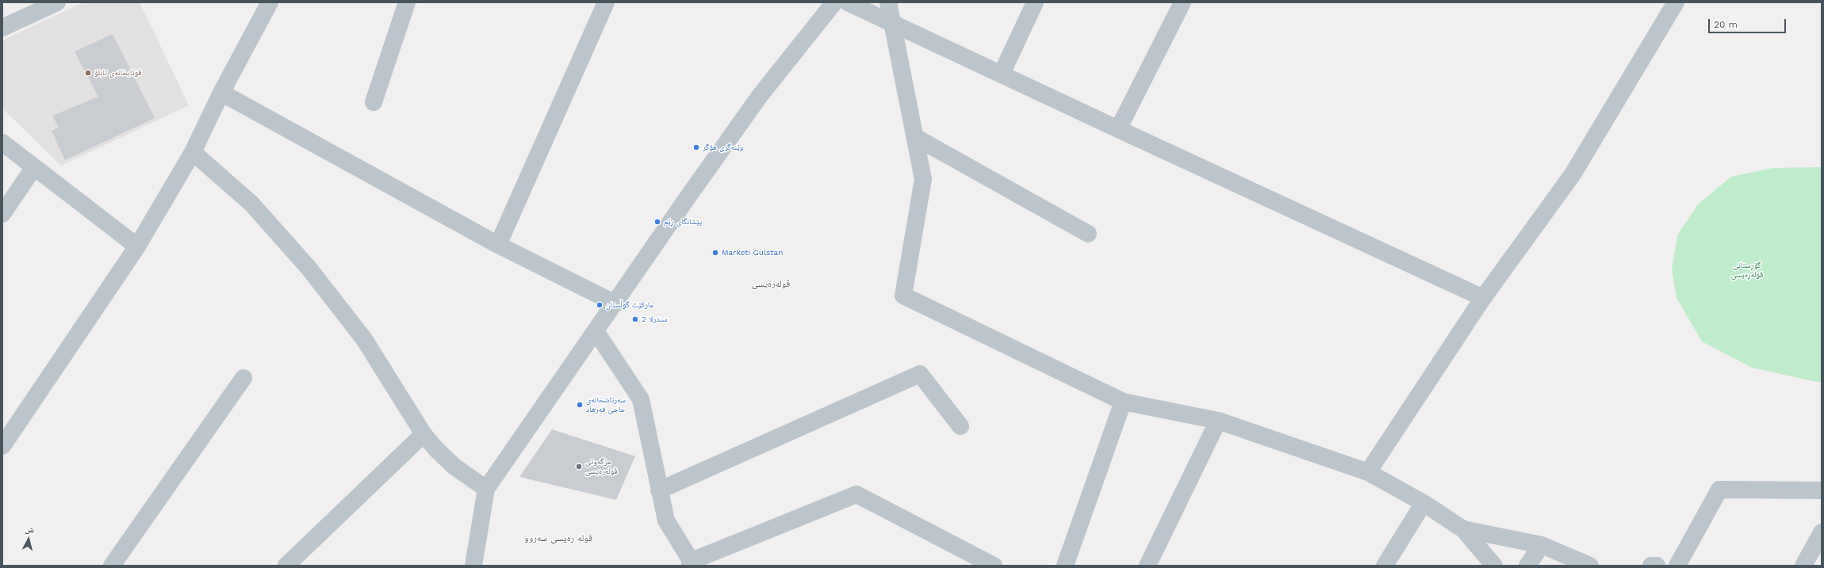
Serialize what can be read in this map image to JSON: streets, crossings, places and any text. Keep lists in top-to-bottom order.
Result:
{
  "districts": ["قولەرەیسی", "قولە رەیسی سەروو"],
  "parks": ["گۆڕستانی قولەڕەیسی"],
  "places": [
    "قوتابخانەی تابلۆ",
    "وێنەگری هۆگر",
    "پێشانگای ڕێم",
    "Marketi Gulstan",
    "مارکێت گوڵستان",
    "سندرلا 2",
    "سەرتاشخانەی حاجی فەرهاد",
    "مزگەوتی قولەرەیسی"
  ],
  "scale_bar": "20 m",
  "north": "top"
}
